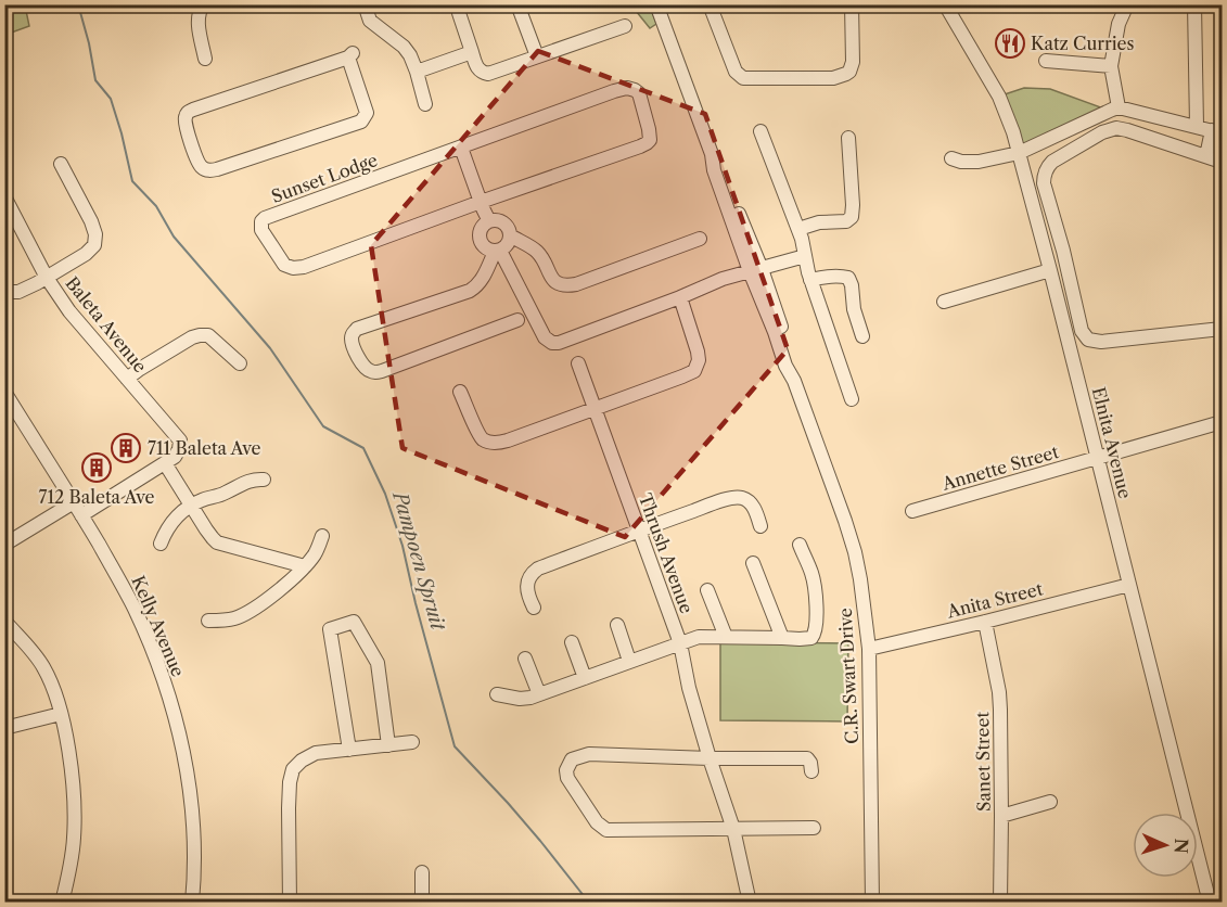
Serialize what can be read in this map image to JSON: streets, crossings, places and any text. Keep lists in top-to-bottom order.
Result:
{
  "streets": {
    "street": [
      "Sunset Lodge",
      "Baleta Avenue",
      "Elnita Avenue",
      "Annette Street",
      "Thrush Avenue",
      "Anita Street",
      "Kelly Avenue",
      "C.R. Swart Drive",
      "Sanet Street"
    ]
  },
  "crossings": [
    ["Elnita Avenue", "Annette Street"],
    ["Elnita Avenue", "Anita Street"],
    ["Anita Street", "C.R. Swart Drive"],
    ["Anita Street", "Sanet Street"]
  ],
  "water": ["Pampoen Spruit"],
  "places": {
    "restaurant": ["Katz Curries"],
    "building": ["711 Baleta Ave", "712 Baleta Ave"]
  },
  "north": "right"
}
